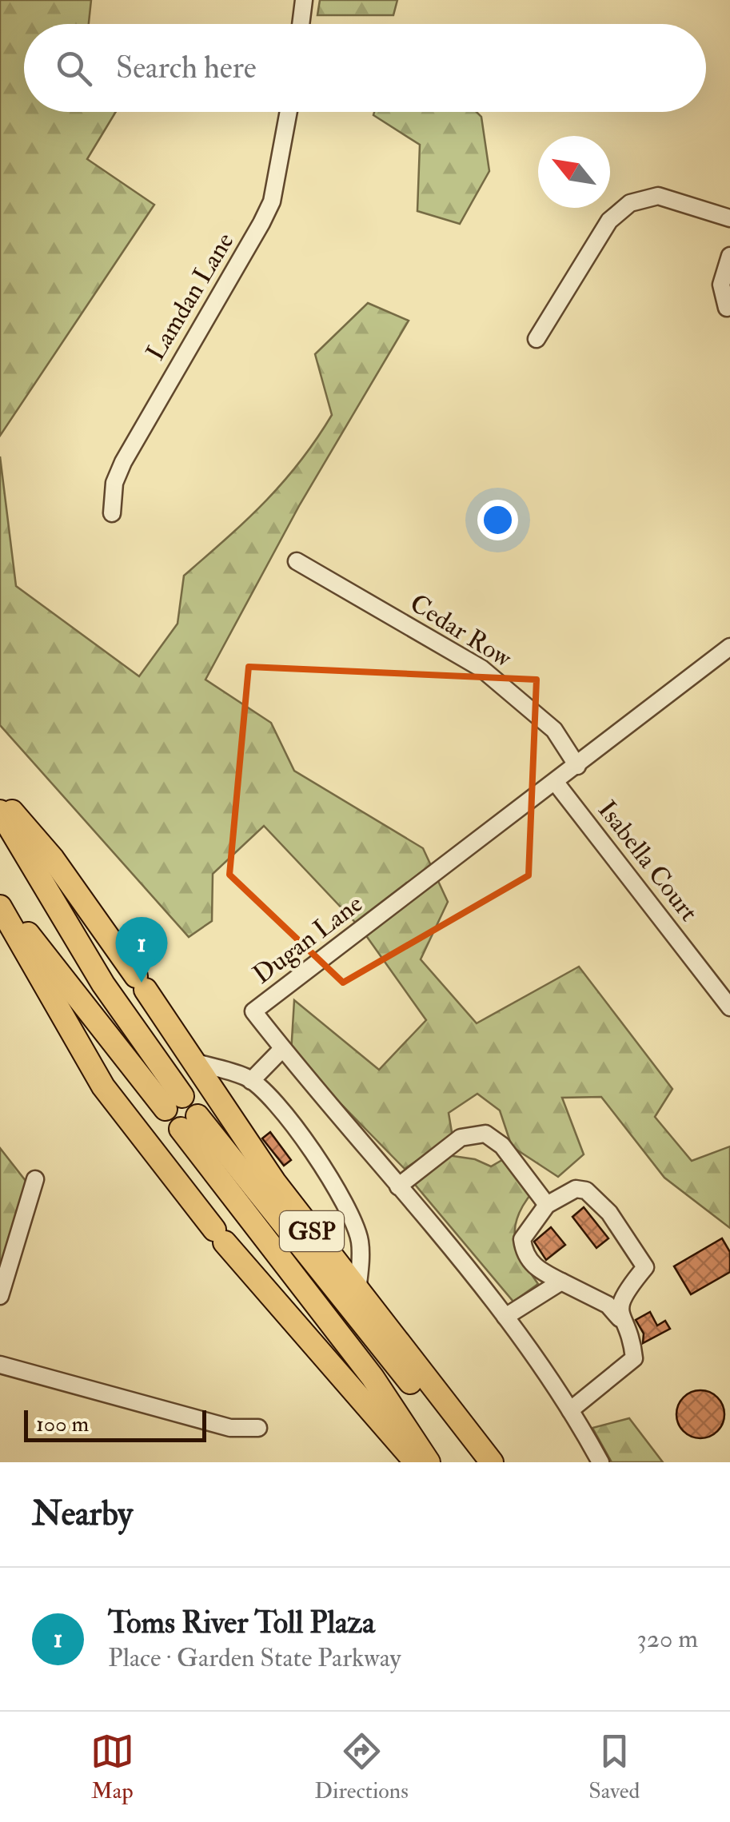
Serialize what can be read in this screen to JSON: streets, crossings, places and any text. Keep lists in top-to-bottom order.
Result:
{
  "streets": {
    "highway": ["GSP"],
    "street": [
      "Lamdan Lane",
      "Cedar Row",
      "Isabella Court",
      "Dugan Lane"
    ]
  },
  "crossings": [
    ["Cedar Row", "Dugan Lane"],
    ["Isabella Court", "Dugan Lane"]
  ],
  "scale_bar": "100 m",
  "north": "top left",
  "page": {
    "search": "Search here",
    "pins": "1",
    "scale": "100 m",
    "heading": "Nearby",
    "list": [
      {
        "mark": "1",
        "name": "Toms River Toll Plaza",
        "note": "Place · Garden State Parkway",
        "value": "320 m"
      }
    ],
    "nav": ["Map", "Directions", "Saved"]
  }
}
